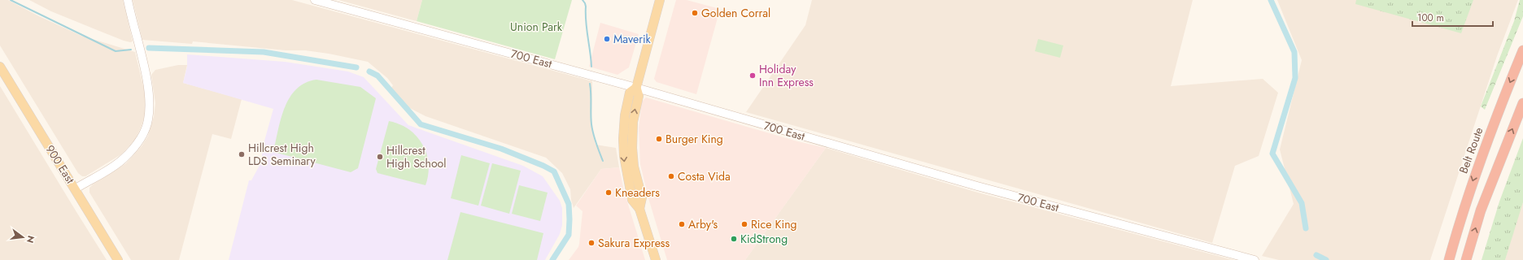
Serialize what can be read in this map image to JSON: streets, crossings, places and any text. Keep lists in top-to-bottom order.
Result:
{
  "streets": {
    "highway": ["Belt Route"],
    "main road": ["900 East"],
    "street": ["700 East"]
  },
  "parks": ["Union Park"],
  "places": [
    "Golden Corral",
    "Maverik",
    "Holiday Inn Express",
    "Burger King",
    "Hillcrest High LDS Seminary",
    "Hillcrest High School",
    "Costa Vida",
    "Kneaders",
    "Arby's",
    "Rice King",
    "KidStrong",
    "Sakura Express"
  ],
  "scale_bar": "100 m",
  "north": "right"
}
